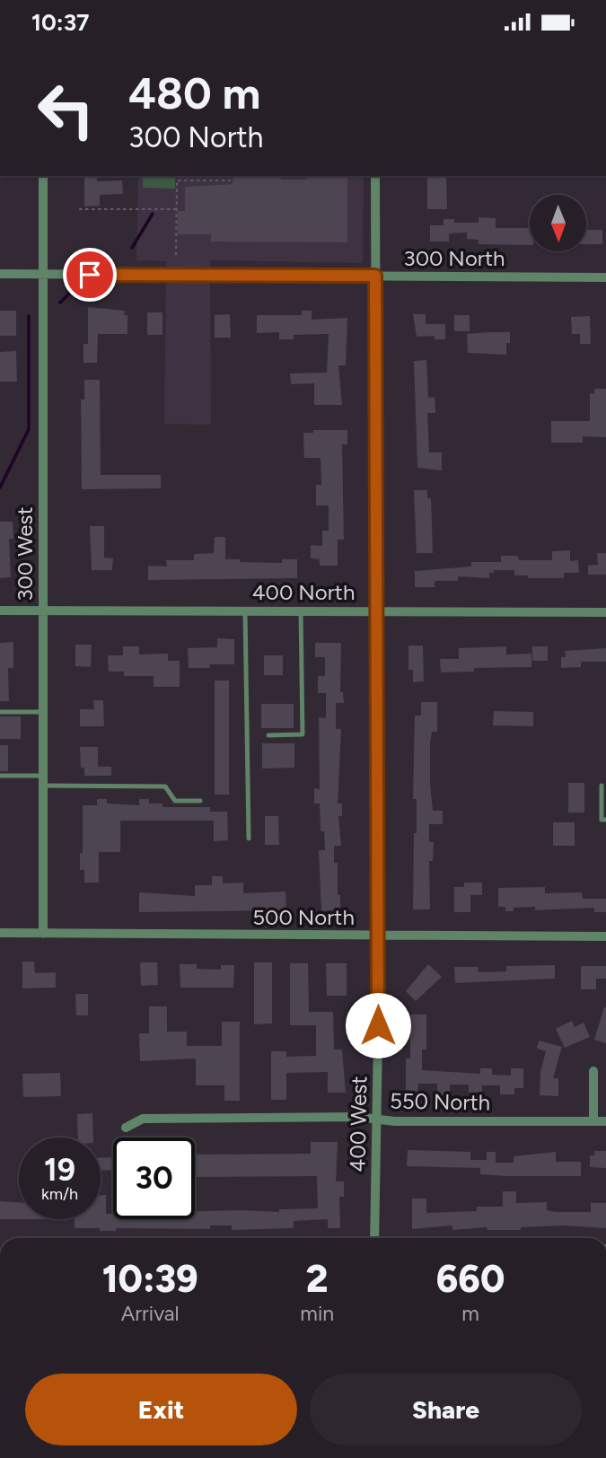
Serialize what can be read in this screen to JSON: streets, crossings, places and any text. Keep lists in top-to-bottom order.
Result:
{
  "streets": {
    "street": [
      "300 North",
      "300 West",
      "400 North",
      "500 North",
      "550 North",
      "400 West"
    ]
  },
  "crossings": [
    ["300 North", "300 West"],
    ["300 North", "400 West"],
    ["300 West", "400 North"],
    ["300 West", "500 North"],
    ["400 North", "400 West"],
    ["500 North", "400 West"],
    ["550 North", "400 West"]
  ],
  "north": "bottom",
  "page": {
    "status": "10:37",
    "turn": ["480 m", "300 North"],
    "speed": "19 km/h",
    "limit": "30",
    "eta": [
      "10:39",
      "Arrival",
      "2",
      "min",
      "660",
      "m"
    ],
    "buttons": ["Exit", "Share"]
  }
}
